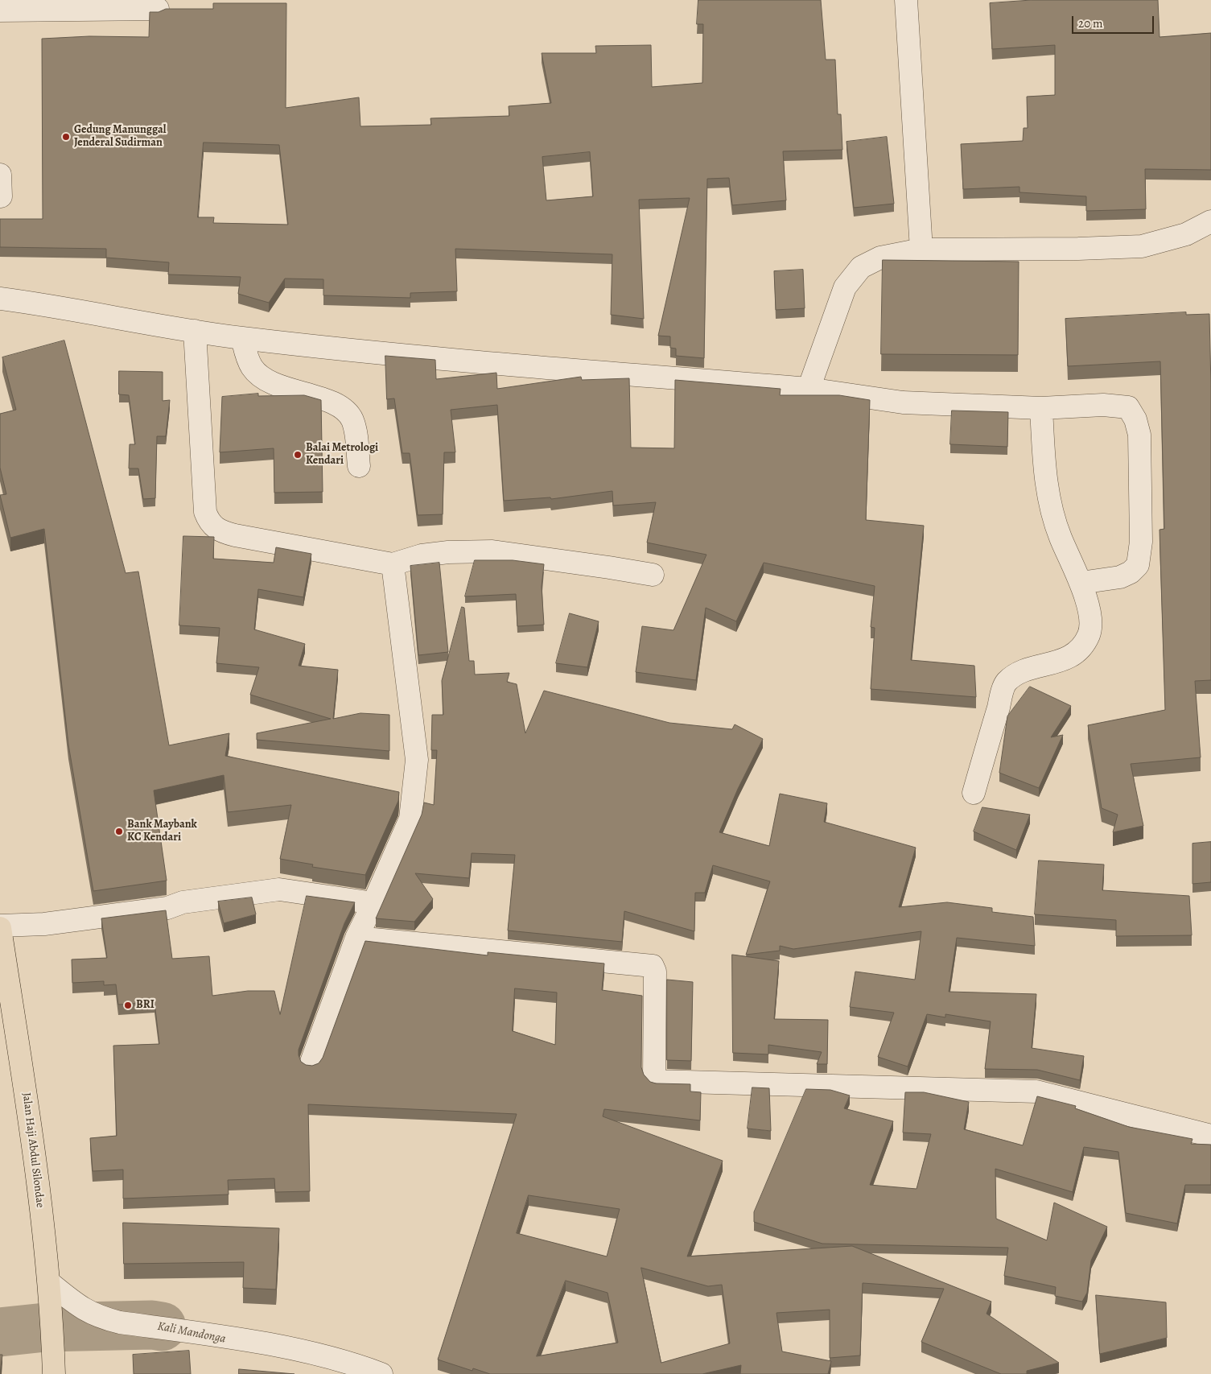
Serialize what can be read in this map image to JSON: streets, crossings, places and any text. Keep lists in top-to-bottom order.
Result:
{
  "streets": {
    "highway": ["Jalan Haji Abdul Silondae"]
  },
  "water": ["Kali Mandonga"],
  "places": [
    "Gedung Manunggal Jenderal Sudirman",
    "Balai Metrologi Kendari",
    "Bank Maybank KC Kendari",
    "BRI"
  ],
  "scale_bar": "20 m"
}
